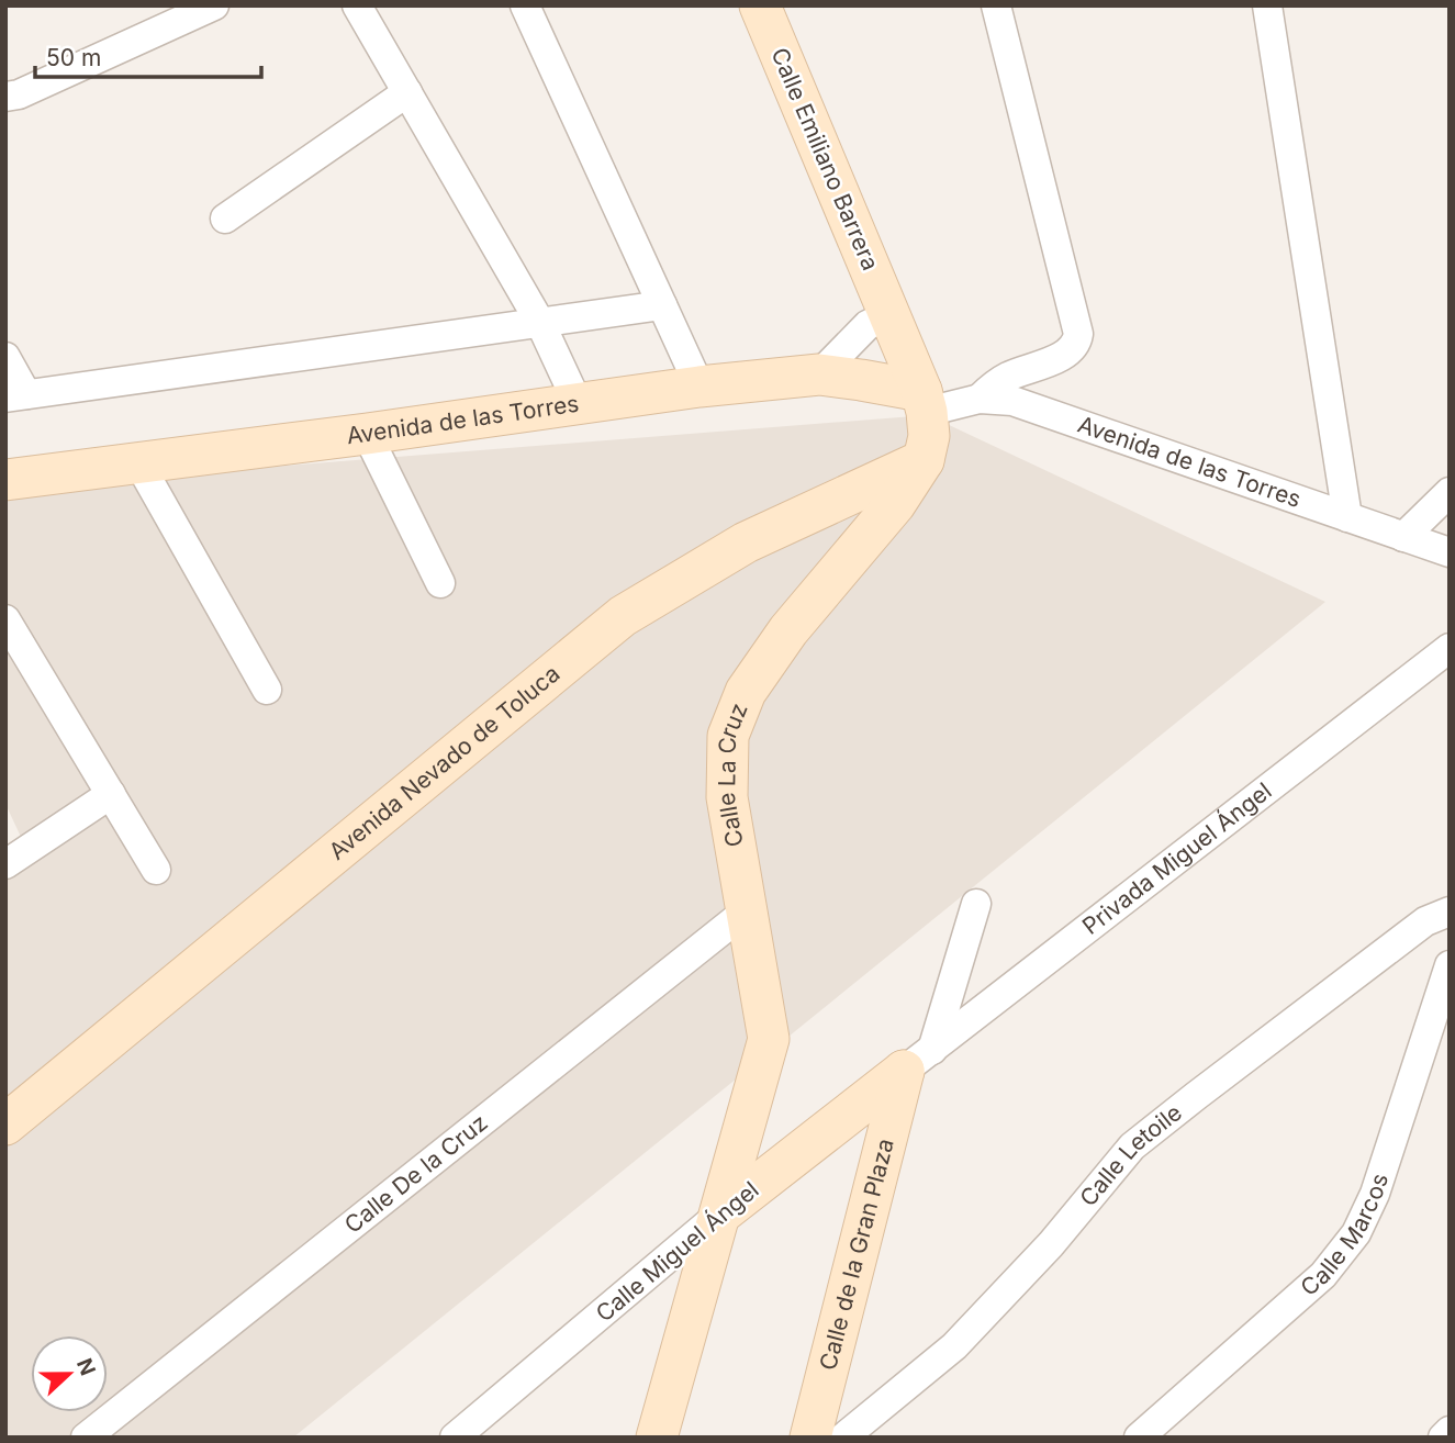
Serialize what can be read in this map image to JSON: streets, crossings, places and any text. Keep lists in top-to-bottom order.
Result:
{
  "streets": {
    "street": [
      "Calle Emiliano Barrera",
      "Avenida de las Torres",
      "Avenida Nevado de Toluca",
      "Calle La Cruz",
      "Privada Miguel Ángel",
      "Calle Letoile",
      "Calle De la Cruz",
      "Calle Marcos",
      "Calle Miguel Ángel",
      "Calle de la Gran Plaza"
    ]
  },
  "crossings": [
    ["Avenida de las Torres", "Avenida Nevado de Toluca"],
    ["Avenida de las Torres", "Calle La Cruz"],
    ["Avenida Nevado de Toluca", "Calle La Cruz"],
    ["Calle La Cruz", "Calle De la Cruz"],
    ["Calle La Cruz", "Calle Miguel Ángel"],
    ["Privada Miguel Ángel", "Calle Miguel Ángel"],
    ["Privada Miguel Ángel", "Calle de la Gran Plaza"],
    ["Calle Miguel Ángel", "Calle de la Gran Plaza"]
  ],
  "scale_bar": "50 m",
  "north": "right"
}
